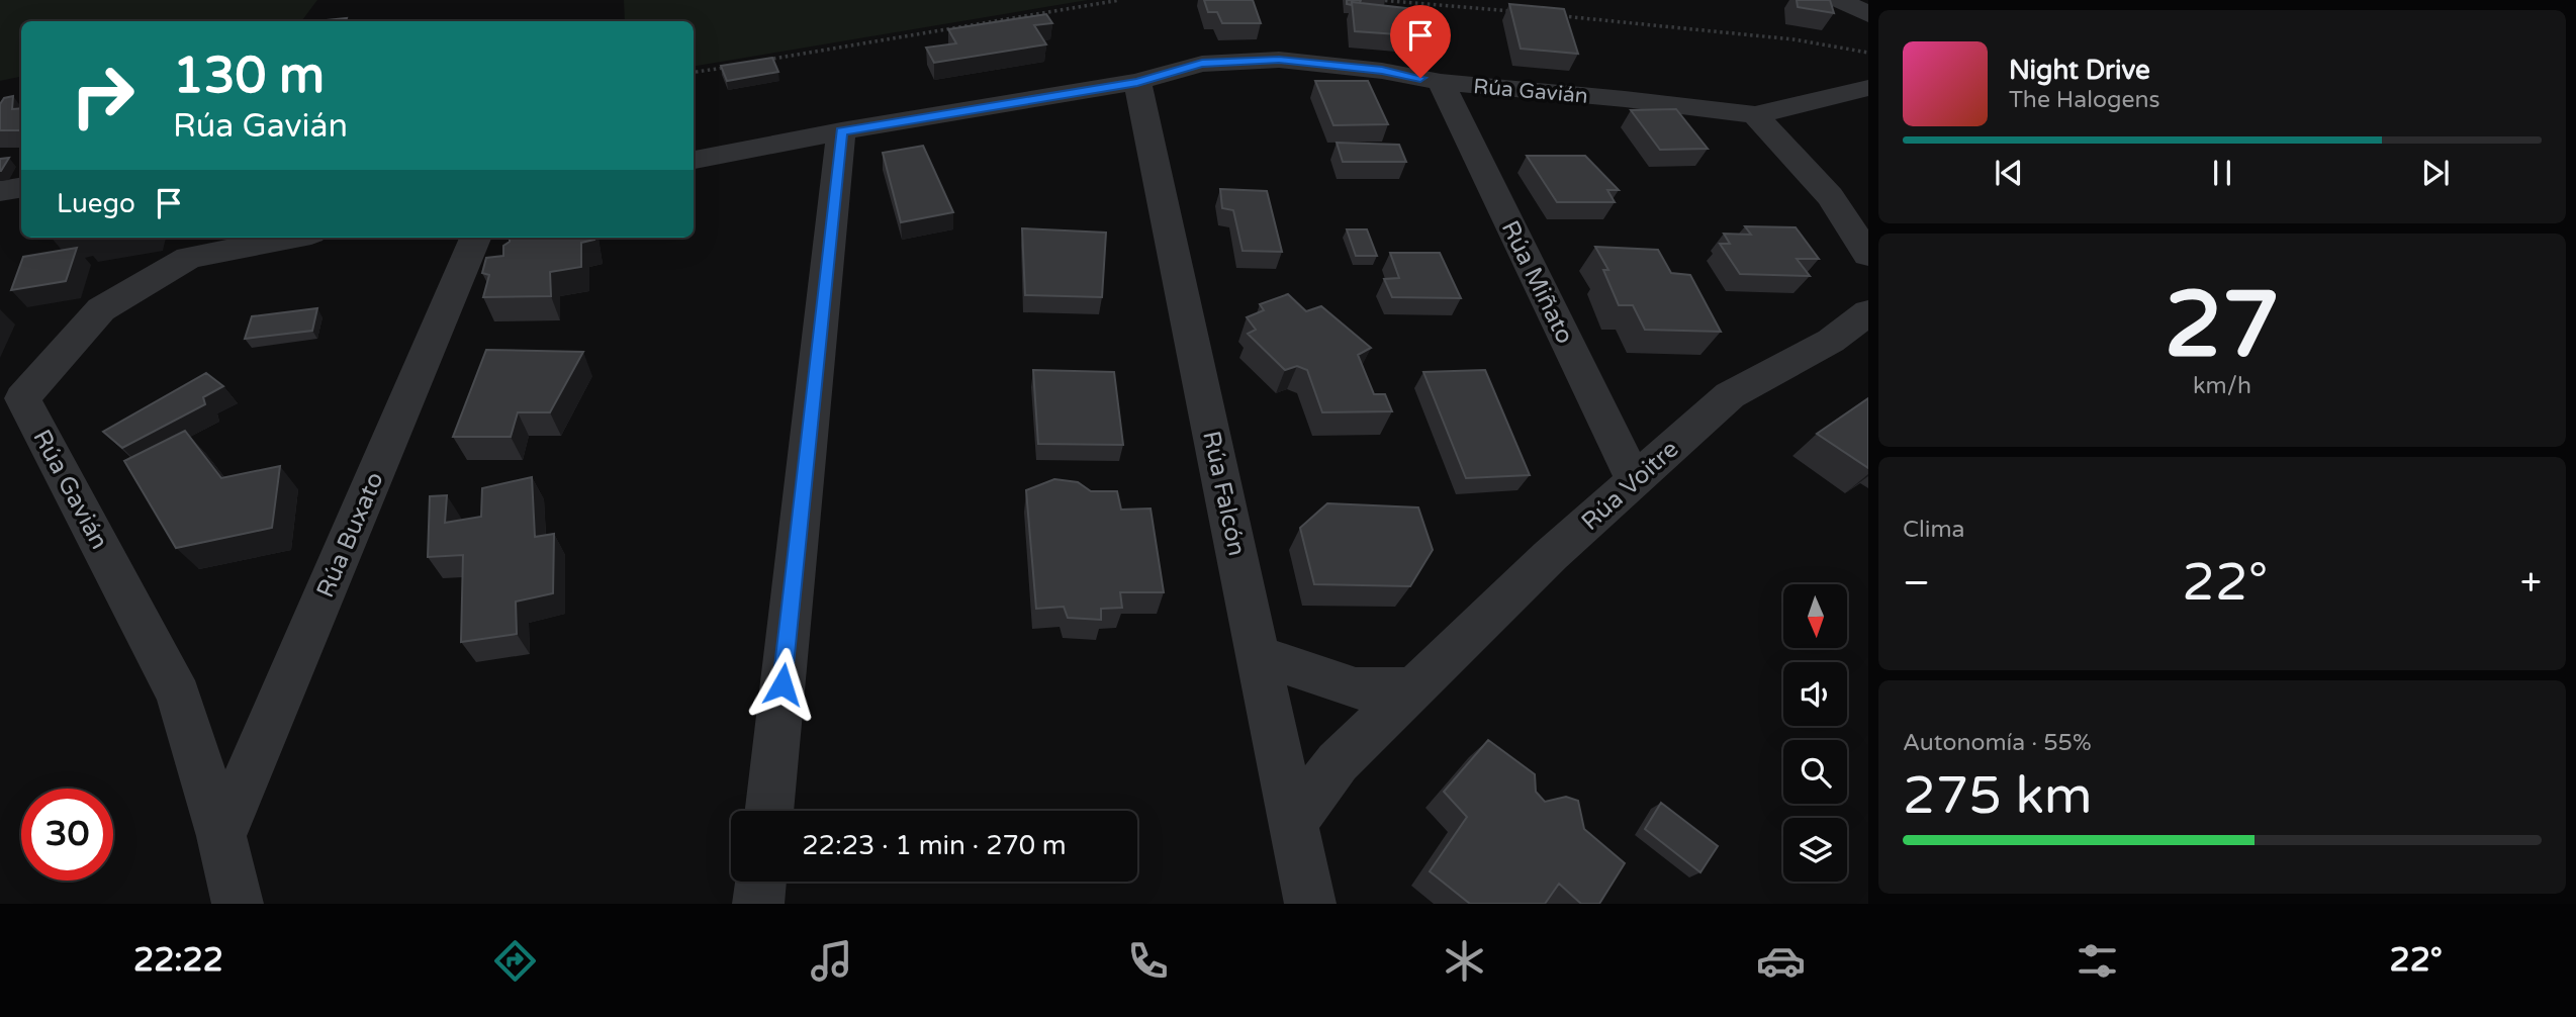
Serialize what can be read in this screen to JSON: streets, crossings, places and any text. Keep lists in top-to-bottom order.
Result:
{
  "streets": {
    "street": [
      "Rúa Gavián",
      "Rúa Miñato",
      "Rúa Voitre",
      "Rúa Falcón",
      "Rúa Buxato"
    ]
  },
  "crossings": [
    ["Rúa Gavián", "Rúa Miñato"],
    ["Rúa Gavián", "Rúa Falcón"],
    ["Rúa Gavián", "Rúa Buxato"],
    ["Rúa Miñato", "Rúa Voitre"],
    ["Rúa Voitre", "Rúa Falcón"]
  ],
  "north": "bottom",
  "page": {
    "turn": ["130 m", "Rúa Gavián"],
    "song": ["Night Drive", "The Halogens"],
    "then": "Luego",
    "tile": [
      ["27", "km/h"],
      "Clima",
      ["Autonomía · 55%", "275 km"]
    ],
    "heat": ["−", "22°", "+"],
    "limit": "30",
    "trip": "22:23 · 1 min · 270 m",
    "tabs": ["22:22", "22°"]
  }
}
